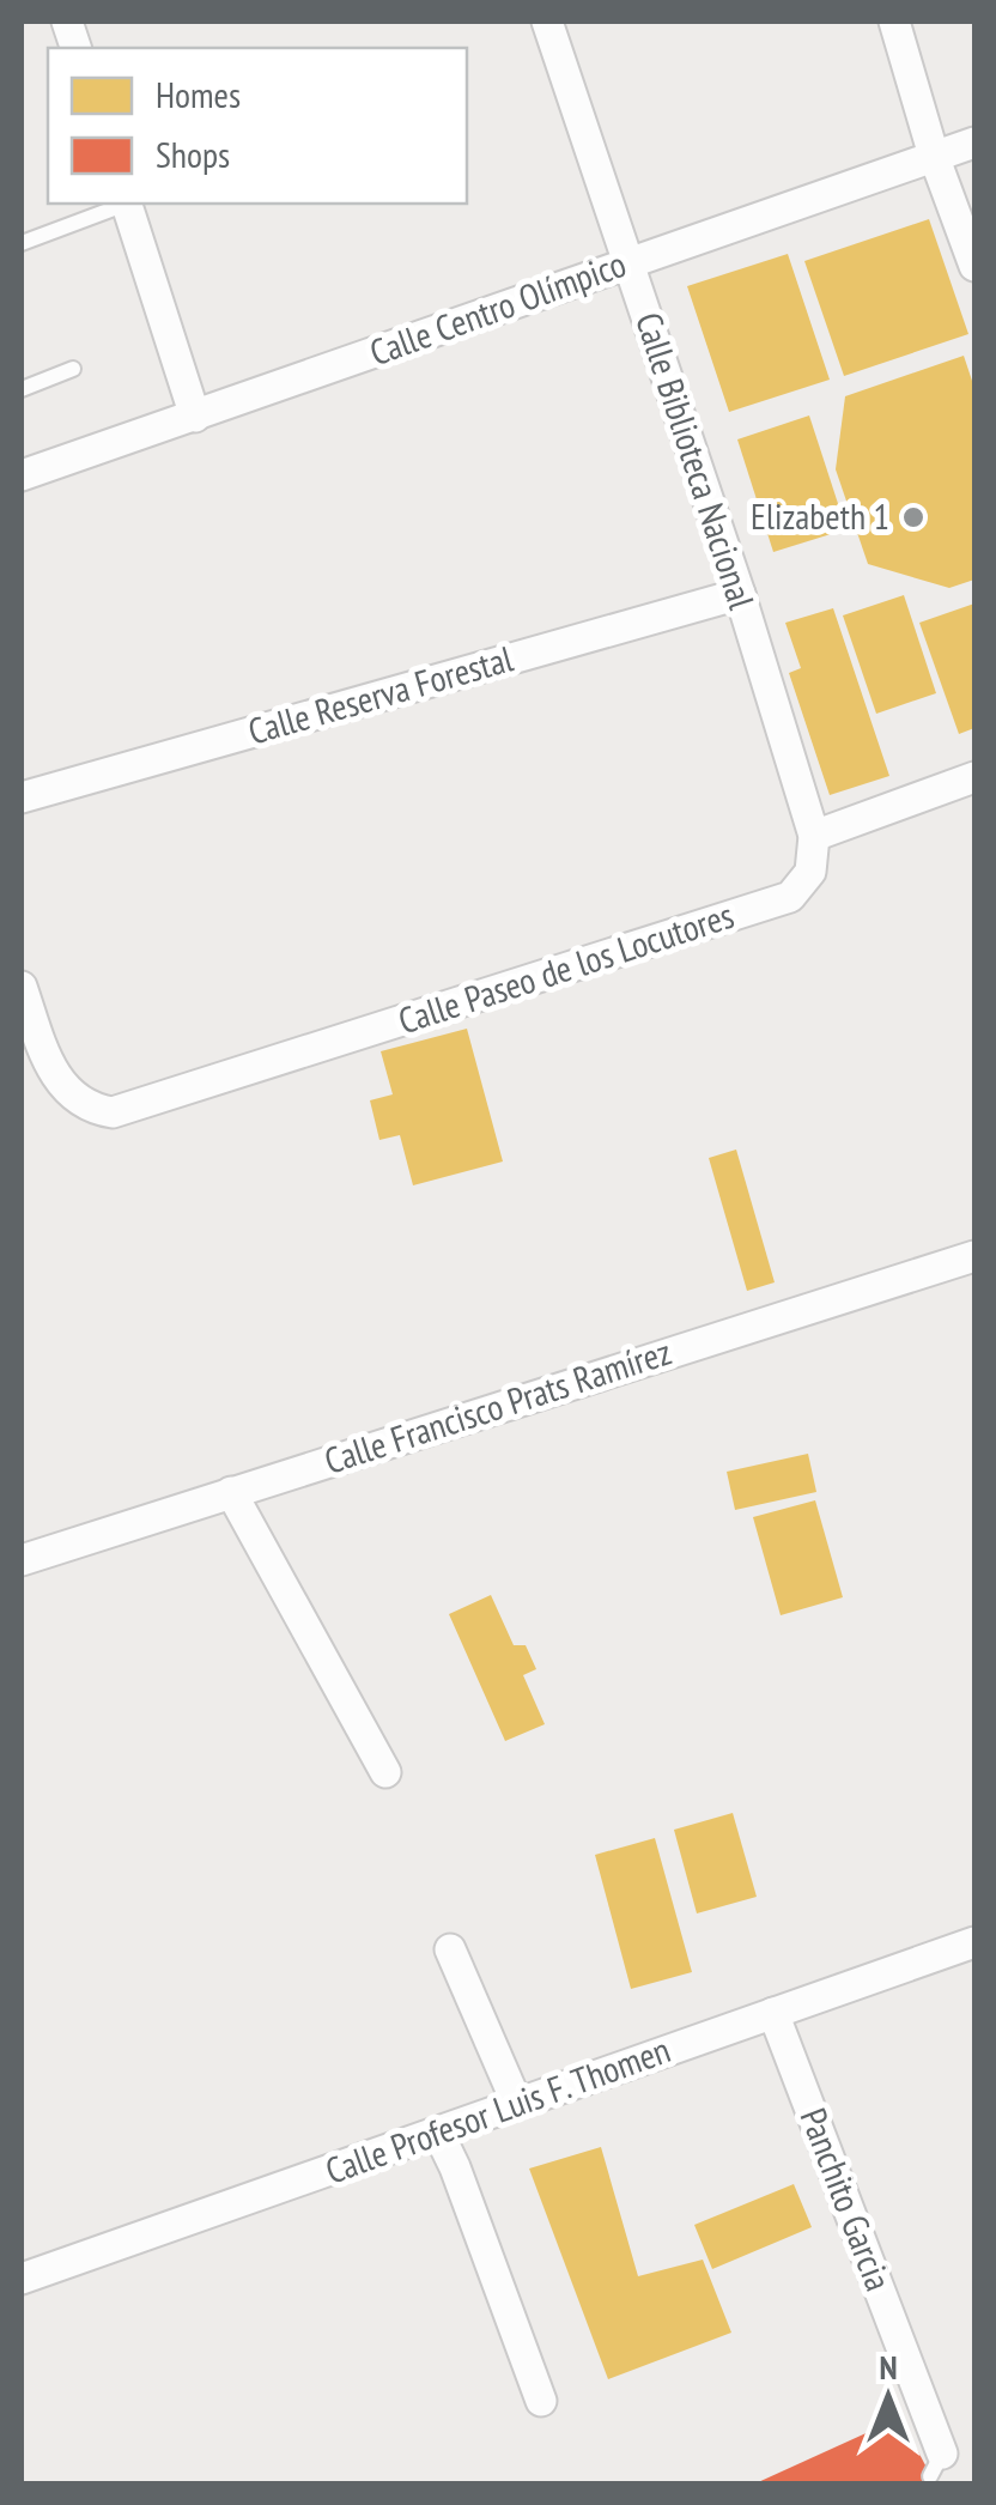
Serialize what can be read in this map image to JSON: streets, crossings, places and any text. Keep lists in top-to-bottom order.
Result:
{
  "streets": {
    "street": [
      "Calle Centro Olímpico",
      "Calle Biblioteca Nacional",
      "Calle Reserva Forestal",
      "Calle Paseo de los Locutores",
      "Calle Francisco Prats Ramírez",
      "Calle Profesor Luis F. Thomen",
      "Panchito Garcia"
    ]
  },
  "crossings": [
    ["Calle Centro Olímpico", "Calle Biblioteca Nacional"],
    ["Calle Biblioteca Nacional", "Calle Reserva Forestal"],
    ["Calle Biblioteca Nacional", "Calle Paseo de los Locutores"],
    ["Calle Profesor Luis F. Thomen", "Panchito Garcia"]
  ],
  "places": ["Elizabeth 1"],
  "legend": ["Homes", "Shops"],
  "north": "top"
}
